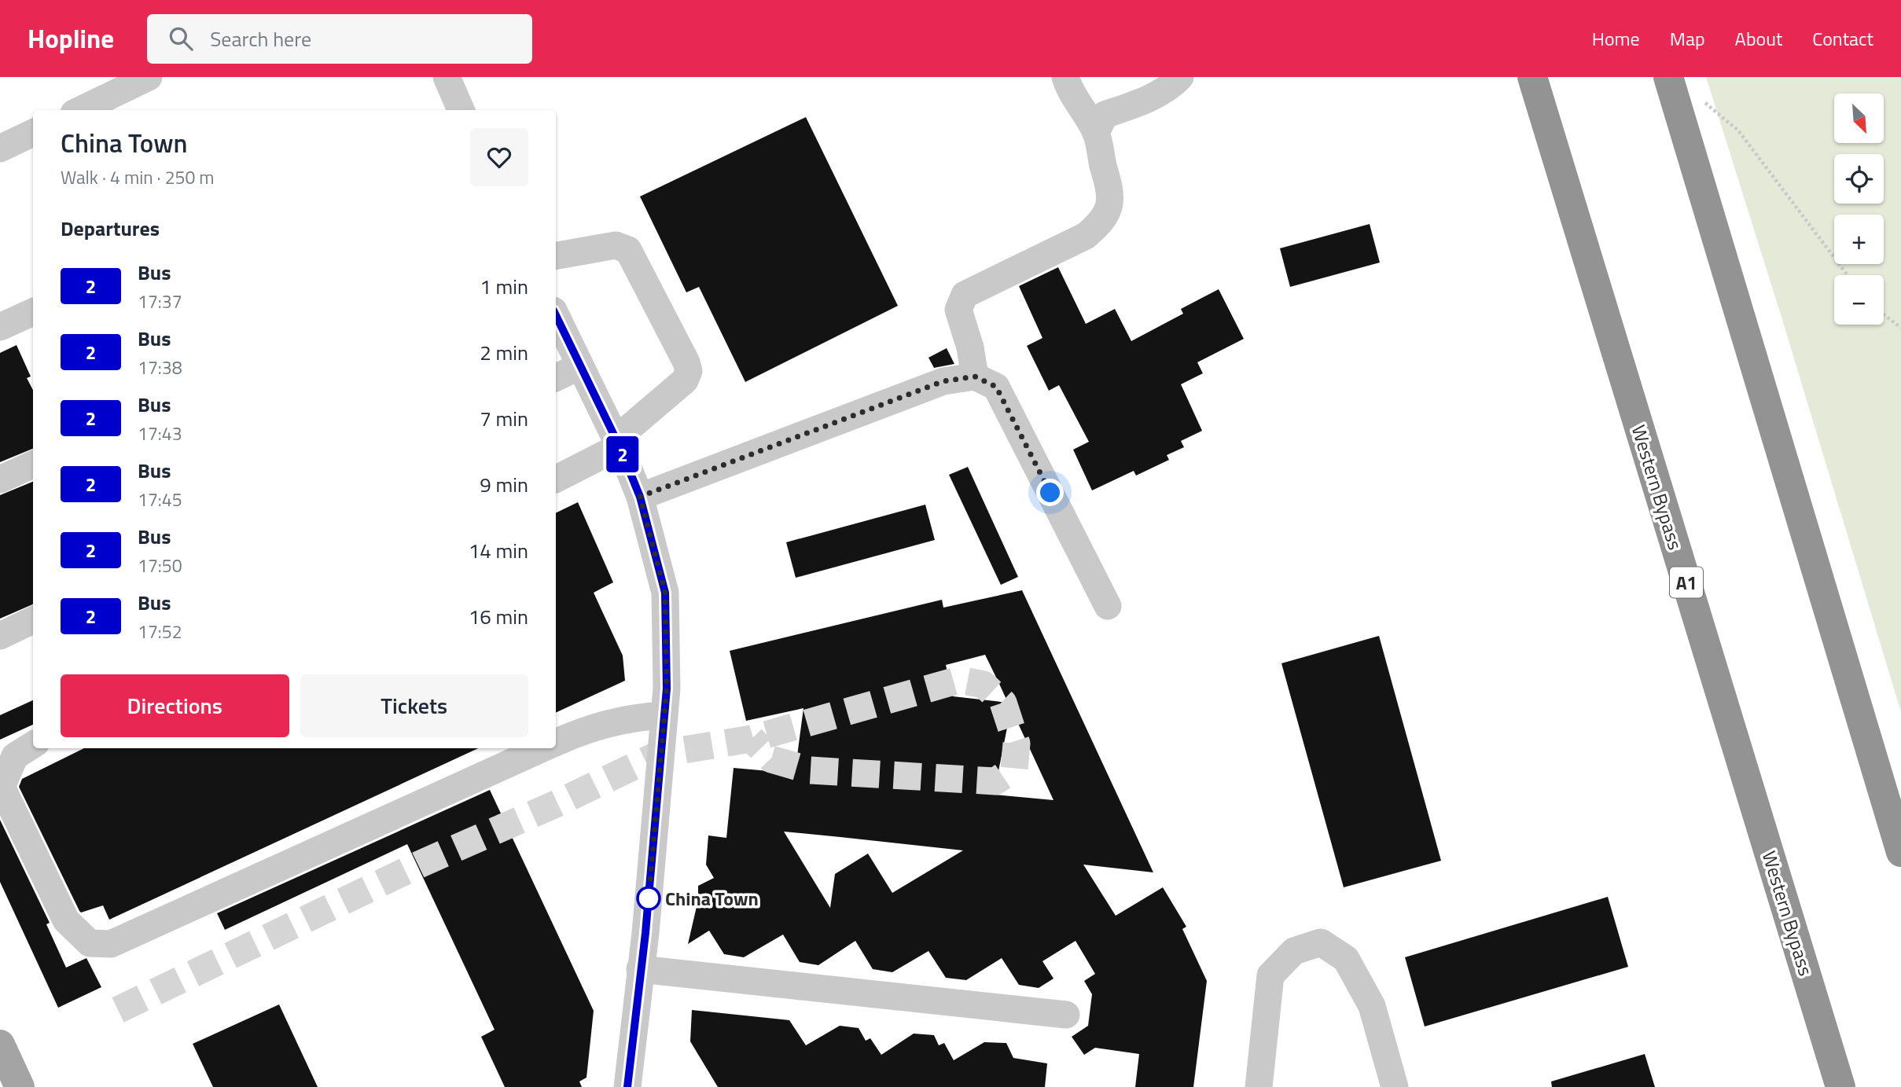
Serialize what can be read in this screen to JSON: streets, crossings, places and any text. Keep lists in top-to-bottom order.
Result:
{
  "streets": {
    "highway": ["Western Bypass", "A1"]
  },
  "places": ["China Town"],
  "lines": ["bus line 2"],
  "north": "bottom right",
  "page": {
    "header": "Hopline",
    "search": "Search here",
    "nav": [
      "Home",
      "Map",
      "About",
      "Contact"
    ],
    "on_map": "2",
    "map_buttons": ["+", "−"],
    "heading": [
      ["China Town", "Walk · 4 min · 250 m"],
      "Departures"
    ],
    "list": [
      {
        "mark": "2",
        "name": "Bus",
        "note": "17:37",
        "value": "1 min"
      },
      {
        "mark": "2",
        "name": "Bus",
        "note": "17:38",
        "value": "2 min"
      },
      {
        "mark": "2",
        "name": "Bus",
        "note": "17:43",
        "value": "7 min"
      },
      {
        "mark": "2",
        "name": "Bus",
        "note": "17:45",
        "value": "9 min"
      },
      {
        "mark": "2",
        "name": "Bus",
        "note": "17:50",
        "value": "14 min"
      },
      {
        "mark": "2",
        "name": "Bus",
        "note": "17:52",
        "value": "16 min"
      }
    ],
    "buttons": ["Directions", "Tickets"]
  }
}
